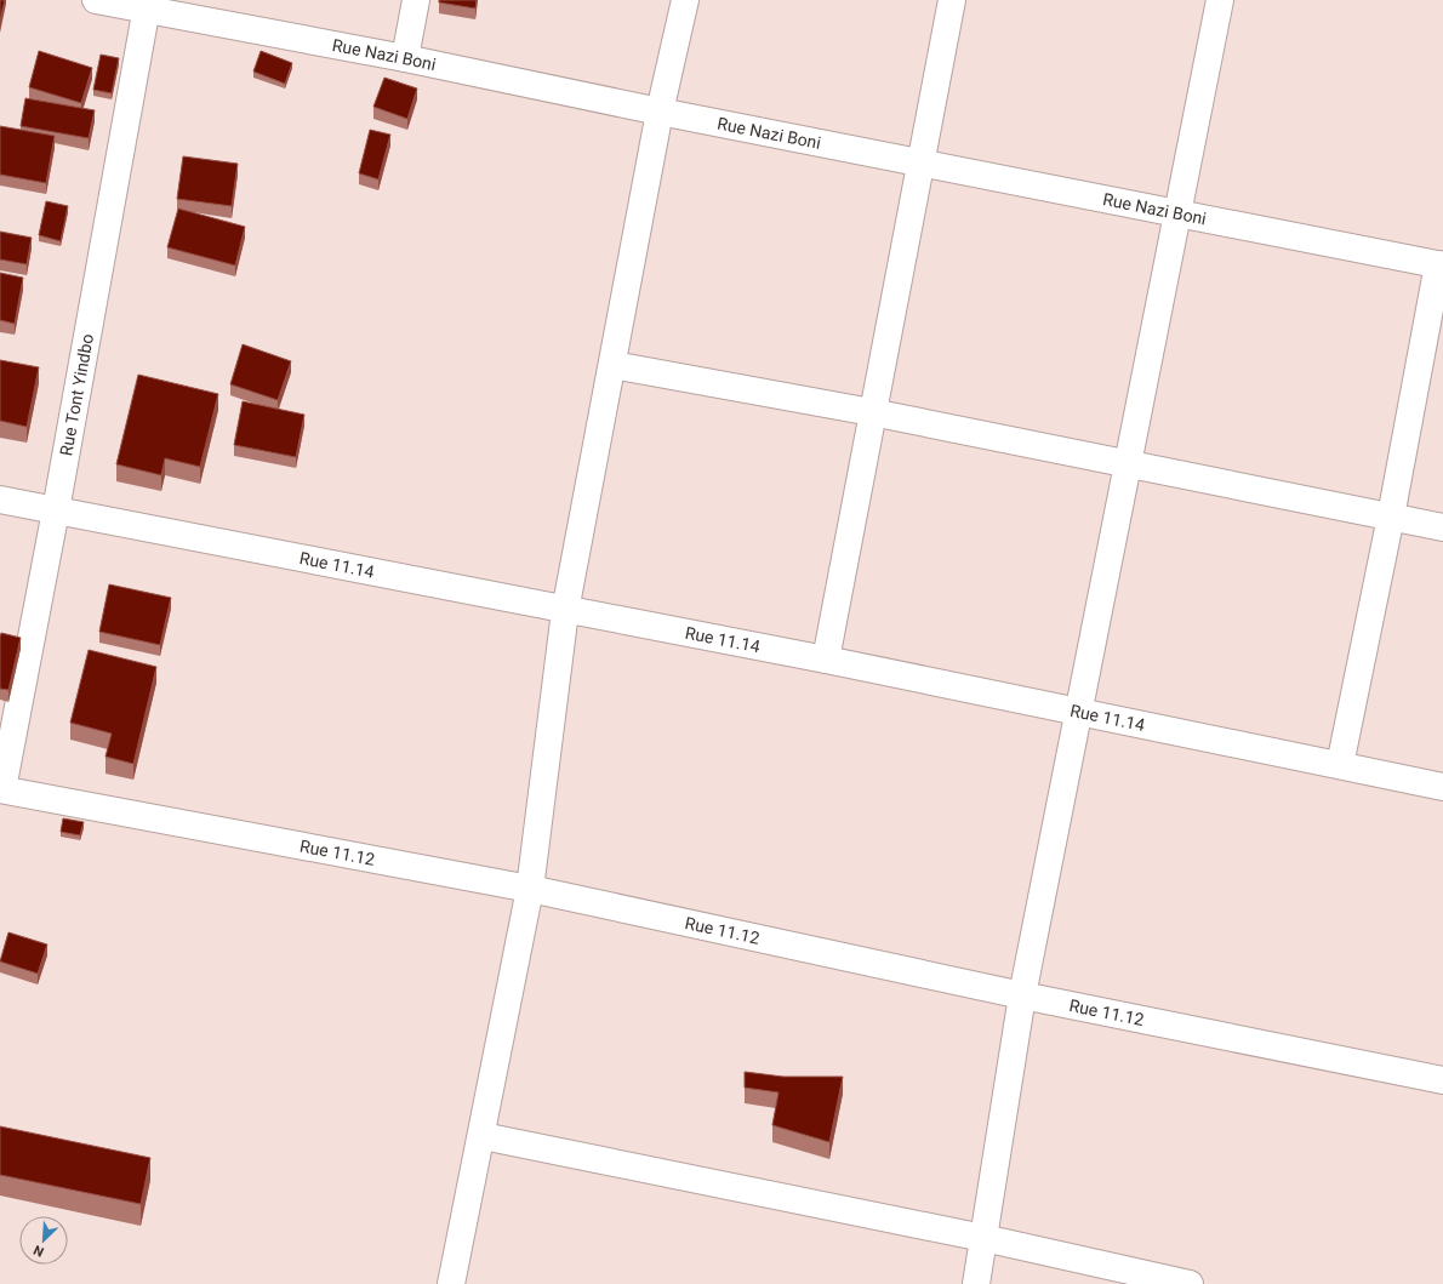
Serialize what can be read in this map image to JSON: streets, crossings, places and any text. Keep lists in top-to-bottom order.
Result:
{
  "streets": {
    "street": [
      "Rue Nazi Boni",
      "Rue Tont Yindbo",
      "Rue 11.14",
      "Rue 11.12"
    ]
  },
  "crossings": [
    ["Rue Nazi Boni", "Rue Tont Yindbo"],
    ["Rue Tont Yindbo", "Rue 11.14"],
    ["Rue Tont Yindbo", "Rue 11.12"]
  ],
  "north": "bottom left"
}
